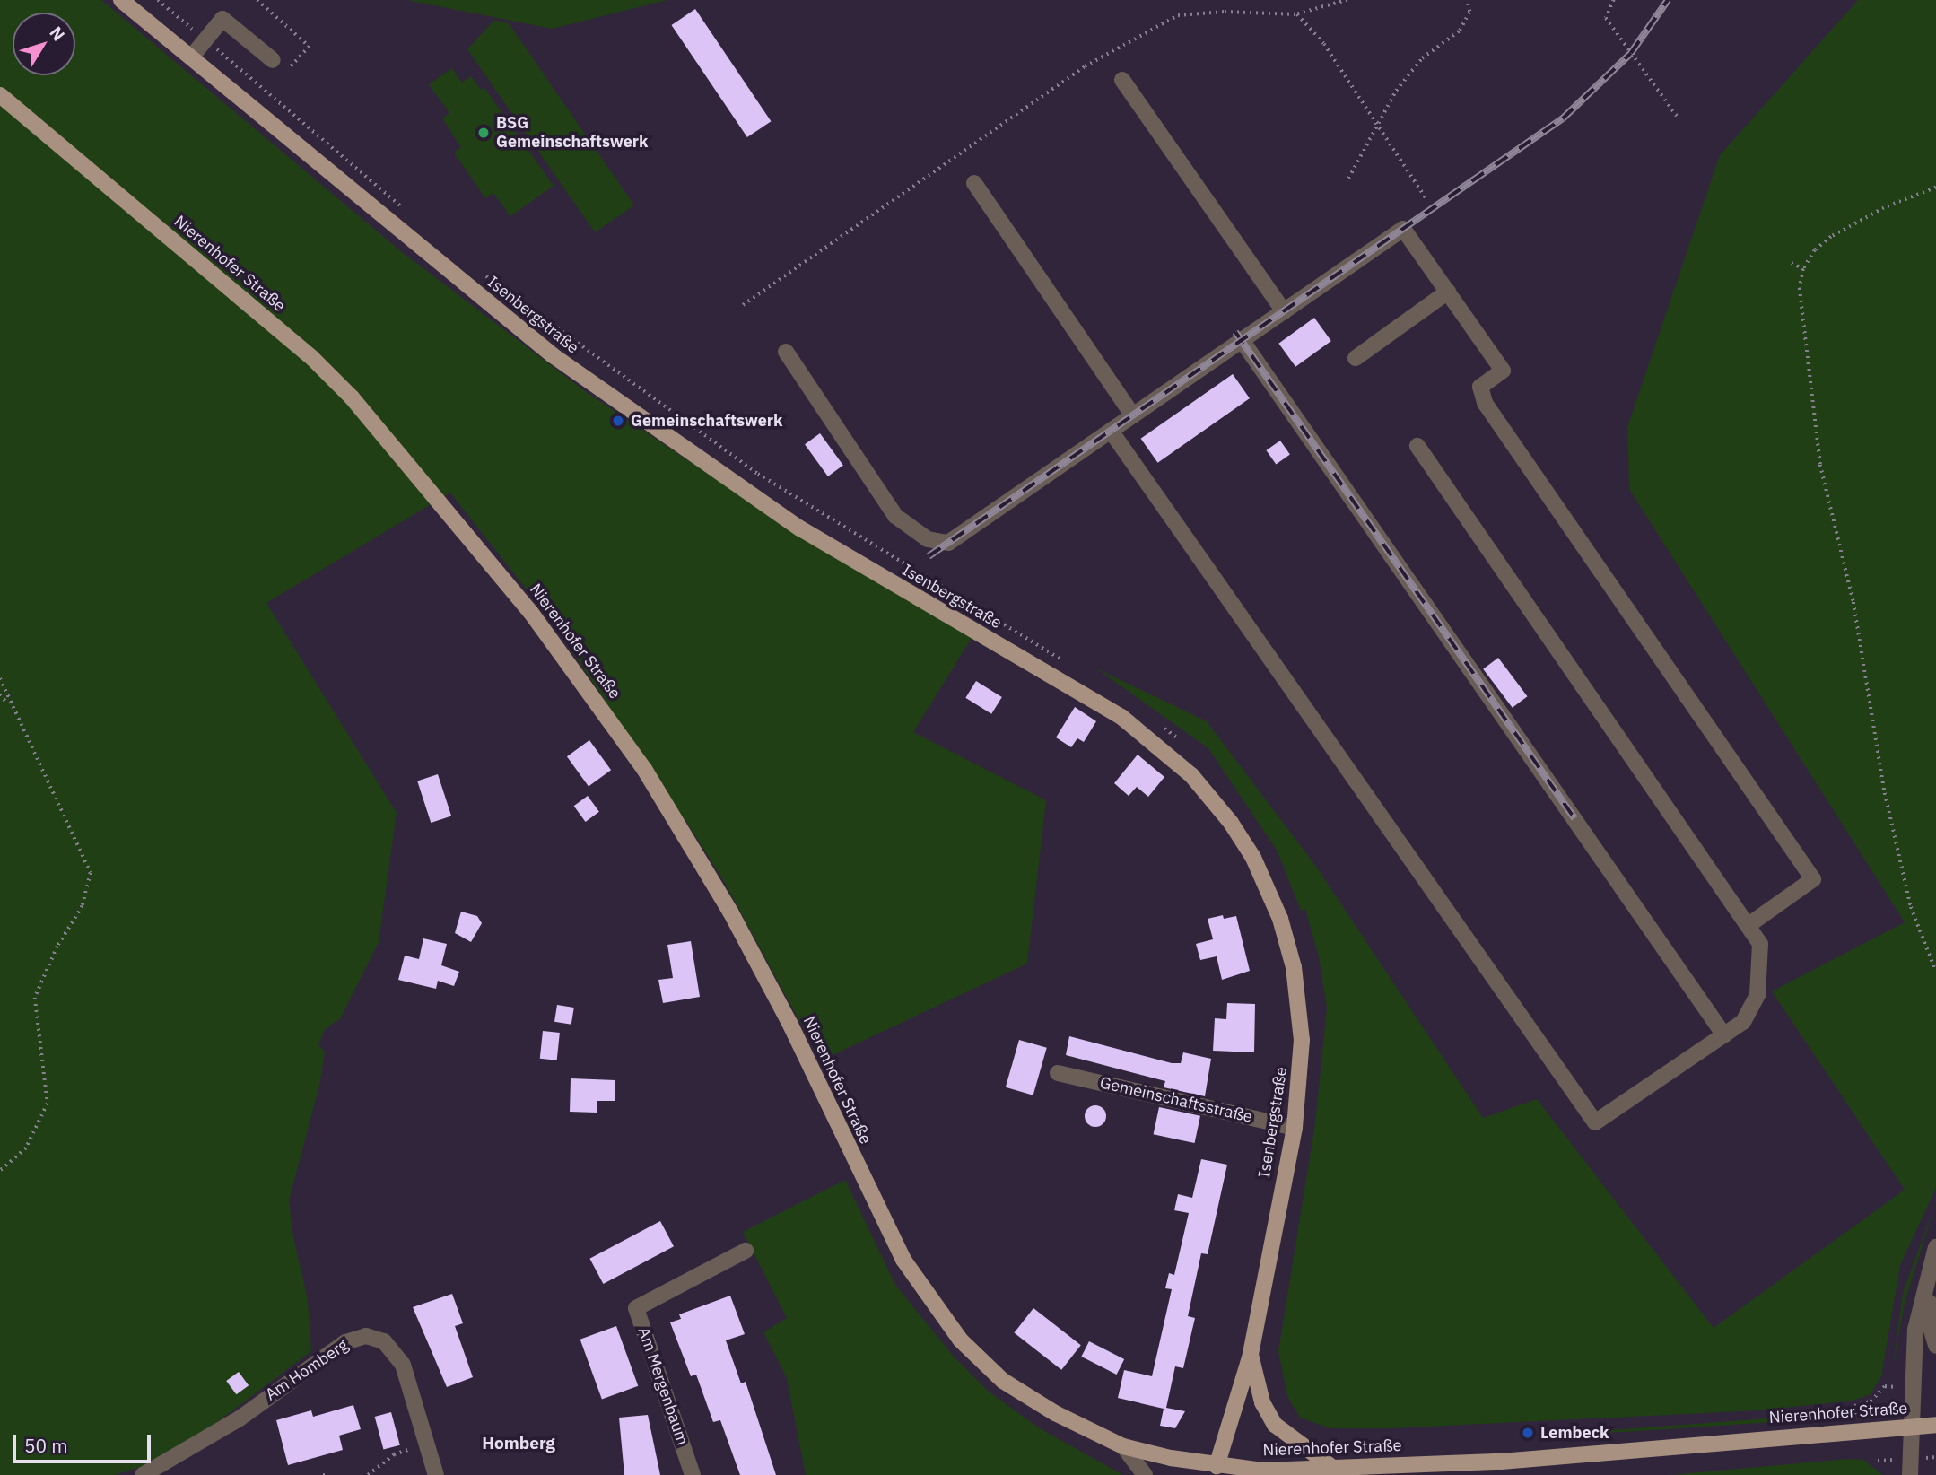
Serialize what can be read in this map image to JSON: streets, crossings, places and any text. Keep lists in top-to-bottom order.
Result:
{
  "streets": {
    "main road": ["Nierenhofer Straße", "Isenbergstraße"],
    "street": ["Gemeinschaftsstraße", "Am Homberg", "Am Mergenbaum"]
  },
  "crossings": [
    ["Nierenhofer Straße", "Isenbergstraße"],
    ["Isenbergstraße", "Gemeinschaftsstraße"]
  ],
  "districts": ["Homberg"],
  "places": ["BSG Gemeinschaftswerk", "Gemeinschaftswerk", "Lembeck"],
  "scale_bar": "50 m",
  "north": "top right"
}
